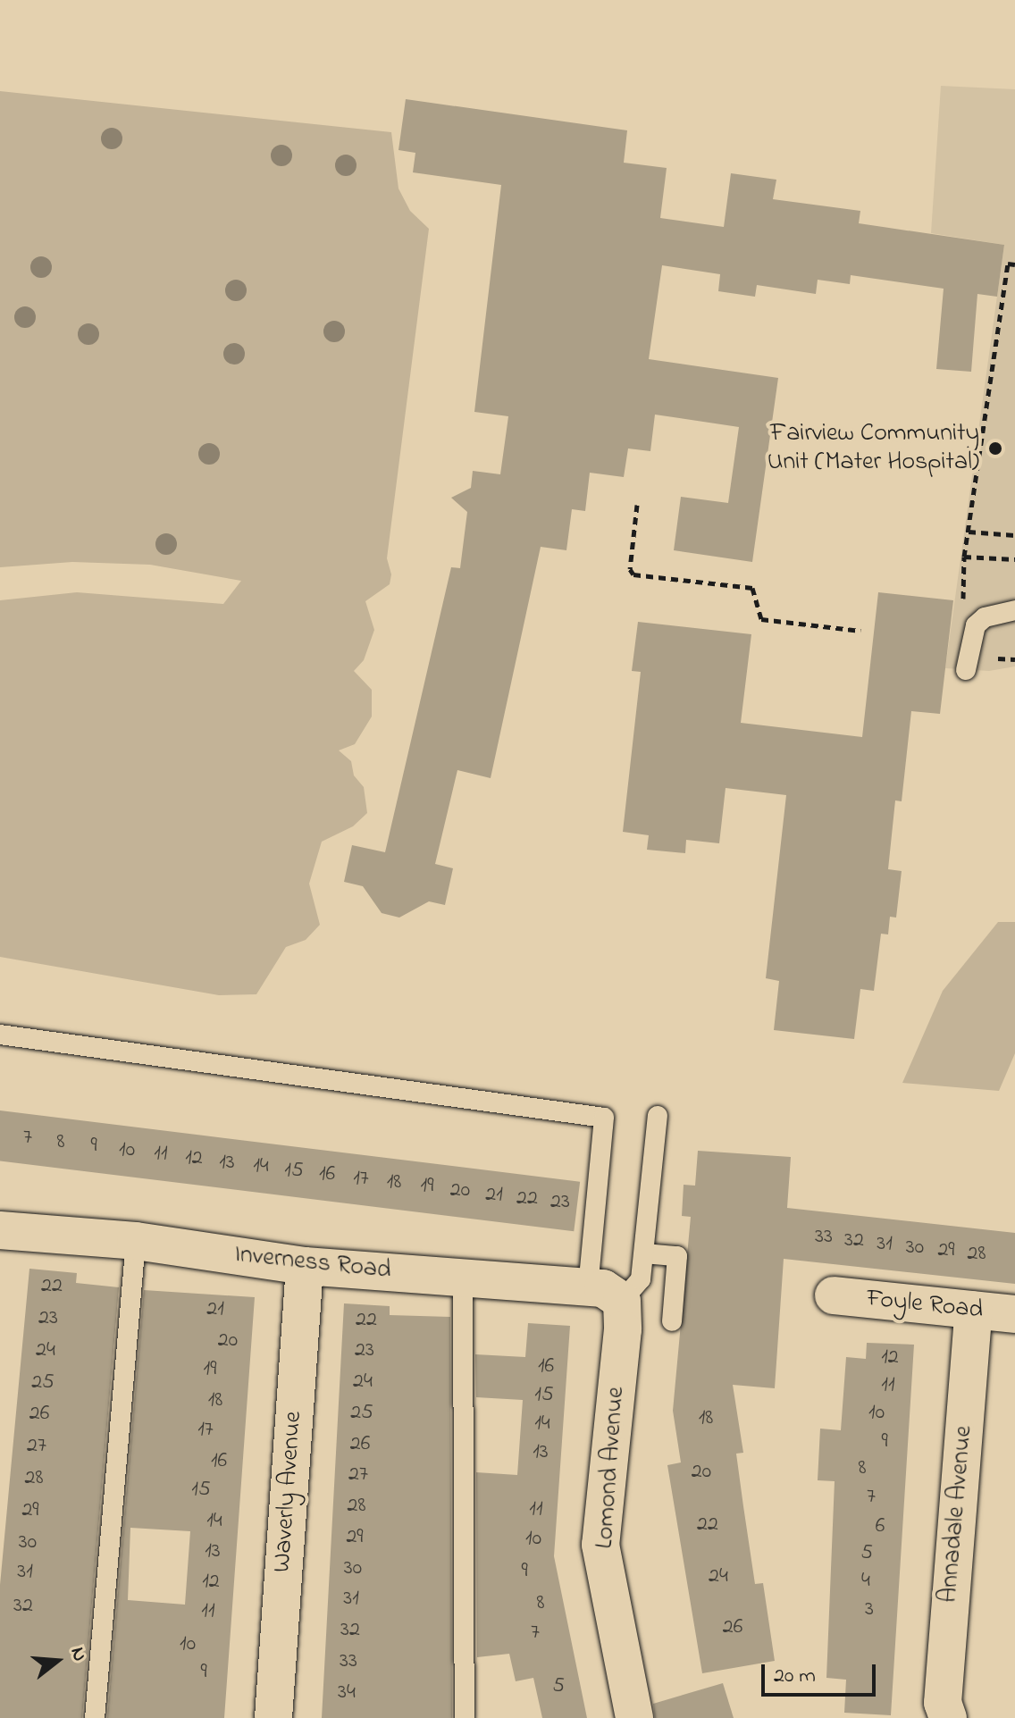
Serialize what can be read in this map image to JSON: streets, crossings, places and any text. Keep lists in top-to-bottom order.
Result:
{
  "streets": {
    "street": [
      "Inverness Road",
      "Foyle Road",
      "Lomond Avenue",
      "Waverly Avenue",
      "Annadale Avenue"
    ]
  },
  "crossings": [
    ["Inverness Road", "Lomond Avenue"],
    ["Inverness Road", "Waverly Avenue"],
    ["Foyle Road", "Annadale Avenue"]
  ],
  "places": ["Fairview Community Unit (Mater Hospital)"],
  "house_numbers": [
    "7",
    "8",
    "9",
    "10",
    "11",
    "12",
    "13",
    "14",
    "15",
    "16",
    "17",
    "18",
    "19",
    "20",
    "21",
    "22",
    "23",
    "33",
    "32",
    "31",
    "30",
    "29",
    "28",
    "22",
    "21",
    "23",
    "22",
    "20",
    "24",
    "23",
    "12",
    "16",
    "19",
    "24",
    "25",
    "11",
    "15",
    "18",
    "25",
    "10",
    "26",
    "18",
    "14",
    "17",
    "9",
    "26",
    "27",
    "13",
    "16",
    "8",
    "20",
    "27",
    "28",
    "15",
    "7",
    "28",
    "11",
    "29",
    "14",
    "22",
    "6",
    "29",
    "10",
    "30",
    "13",
    "5",
    "30",
    "9",
    "31",
    "24",
    "4",
    "12",
    "31",
    "8",
    "32",
    "3",
    "11",
    "26",
    "32",
    "7",
    "10",
    "33",
    "9",
    "5",
    "34"
  ],
  "scale_bar": "20 m",
  "north": "right"
}
